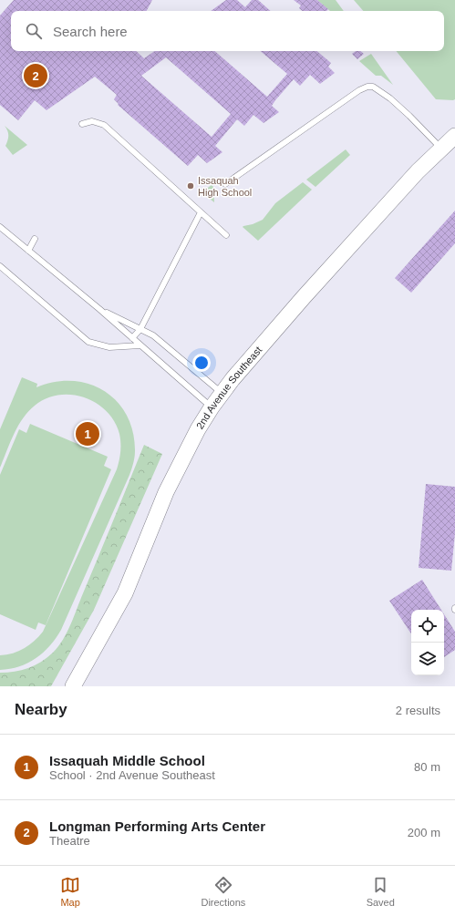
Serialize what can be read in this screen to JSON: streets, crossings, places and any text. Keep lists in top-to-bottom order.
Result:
{
  "streets": {
    "street": ["2nd Avenue Southeast"]
  },
  "places": ["Issaquah High School"],
  "page": {
    "search": "Search here",
    "pins": ["2", "1"],
    "heading": ["Nearby", "2 results"],
    "list": [
      {
        "mark": "1",
        "name": "Issaquah Middle School",
        "note": "School · 2nd Avenue Southeast",
        "value": "80 m"
      },
      {
        "mark": "2",
        "name": "Longman Performing Arts Center",
        "note": "Theatre",
        "value": "200 m"
      }
    ],
    "nav": ["Map", "Directions", "Saved"]
  }
}
